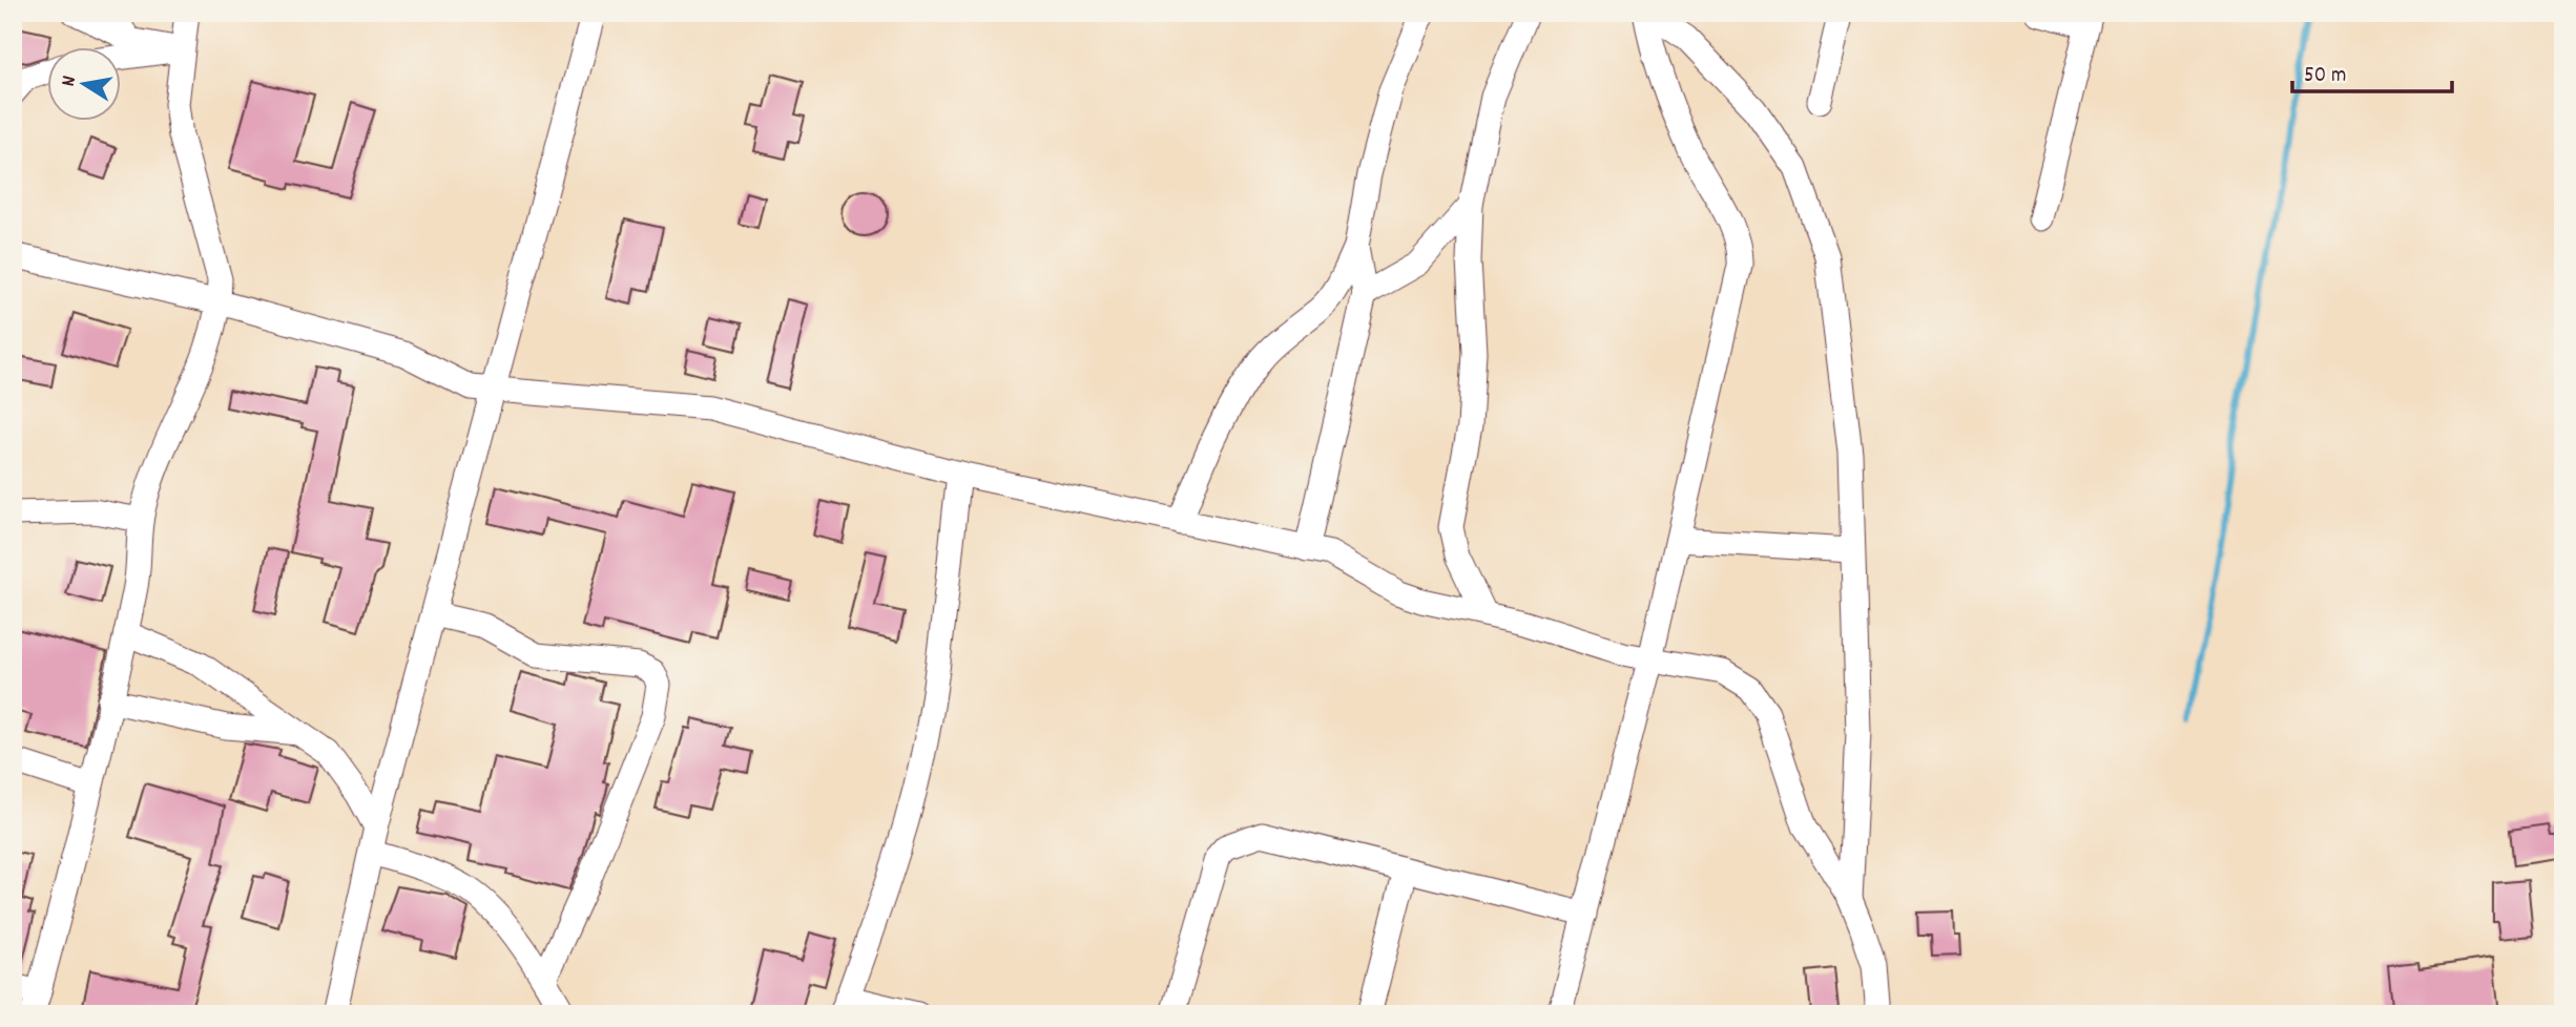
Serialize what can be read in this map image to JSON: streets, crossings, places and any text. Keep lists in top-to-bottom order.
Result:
{
  "scale_bar": "50 m",
  "north": "left"
}
